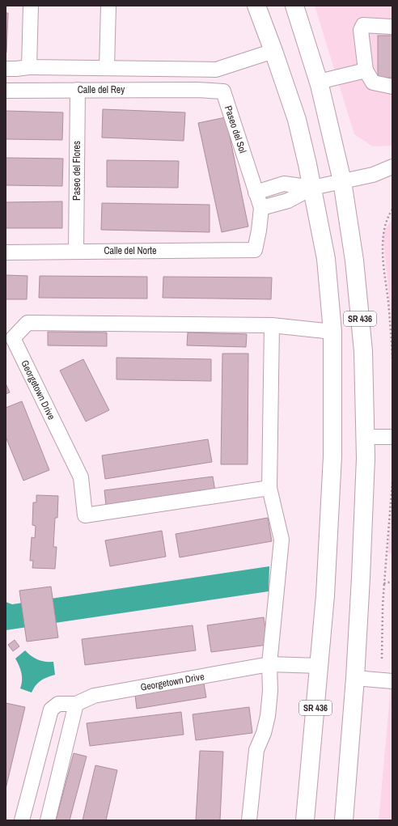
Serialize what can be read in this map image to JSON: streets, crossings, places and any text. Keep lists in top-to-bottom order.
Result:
{
  "streets": {
    "main road": ["SR 436"],
    "street": [
      "Calle del Rey",
      "Paseo del Sol",
      "Paseo del Flores",
      "Calle del Norte",
      "Georgetown Drive"
    ]
  },
  "crossings": [
    ["Calle del Rey", "Paseo del Sol"],
    ["Calle del Rey", "Paseo del Flores"],
    ["Paseo del Sol", "Calle del Norte"],
    ["Paseo del Flores", "Calle del Norte"],
    ["SR 436", "Georgetown Drive"]
  ]
}
